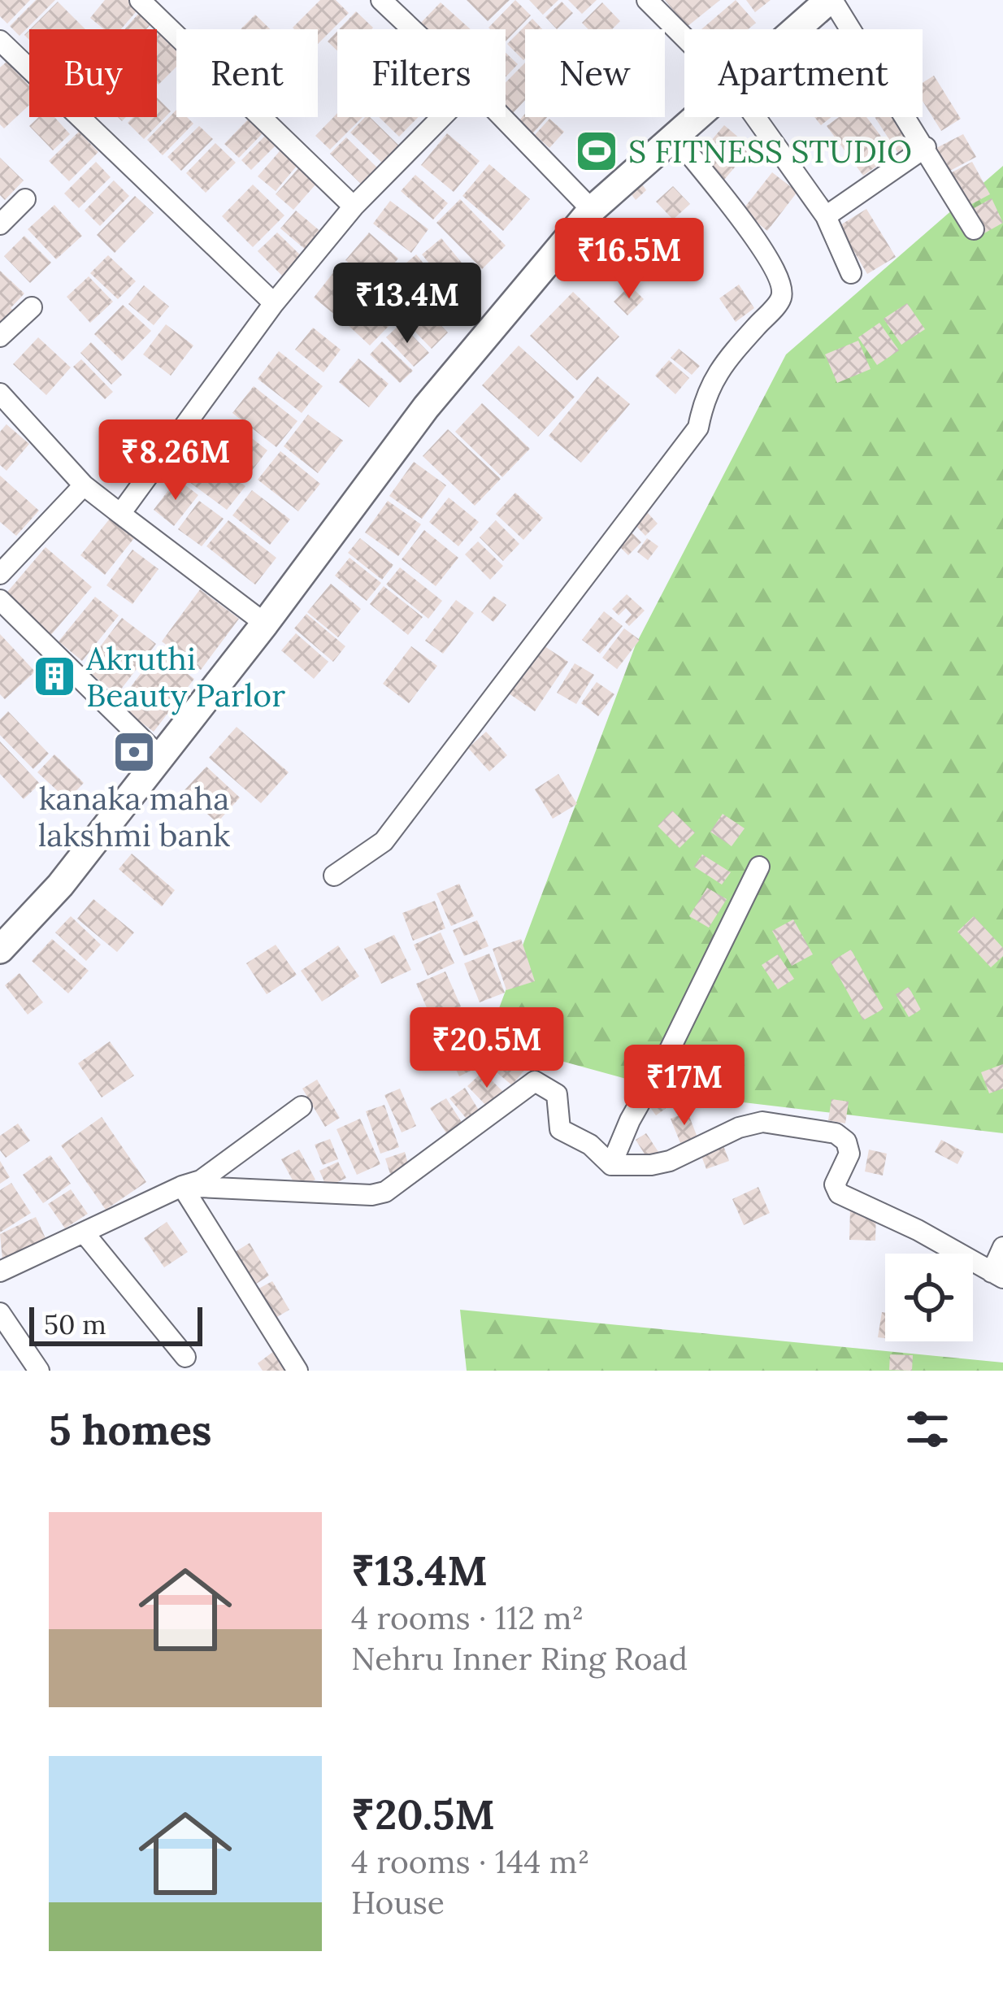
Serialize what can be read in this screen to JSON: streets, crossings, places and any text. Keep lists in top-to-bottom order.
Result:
{
  "places": {
    "sports": ["S FITNESS STUDIO"],
    "building": ["Akruthi Beauty Parlor"],
    "bank": ["kanaka maha lakshmi bank"]
  },
  "scale_bar": "50 m",
  "page": {
    "chip": [
      "Buy",
      "Rent",
      "Filters",
      "New",
      "Apartment"
    ],
    "price": [
      "₹16.5M",
      "₹13.4M",
      "₹8.26M",
      "₹20.5M",
      "₹17M"
    ],
    "scale": "50 m",
    "heading": "5 homes",
    "list": [
      {
        "name": "₹13.4M",
        "note": "4 rooms · 112 m² · Nehru Inner Ring Road"
      },
      {
        "name": "₹20.5M",
        "note": "4 rooms · 144 m² · House"
      }
    ]
  }
}
